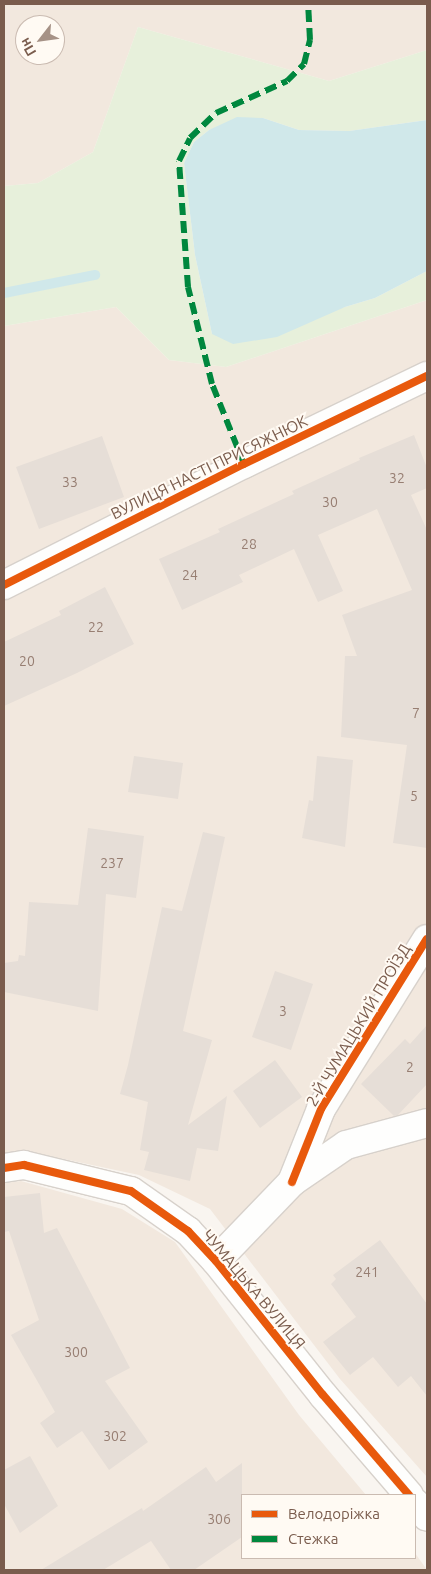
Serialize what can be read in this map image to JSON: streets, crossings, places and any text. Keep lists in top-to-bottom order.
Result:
{
  "streets": {
    "street": ["ВУЛИЦЯ НАСТІ ПРИСЯЖНЮК", "2-Й ЧУМАЦЬКИЙ ПРОЇЗД", "ЧУМАЦЬКА ВУЛИЦЯ"]
  },
  "house_numbers": [
    "32",
    "33",
    "30",
    "28",
    "24",
    "22",
    "20",
    "7",
    "5",
    "237",
    "3",
    "2",
    "241",
    "300",
    "302",
    "306"
  ],
  "legend": ["Велодоріжка", "Стежка"],
  "north": "bottom left"
}
